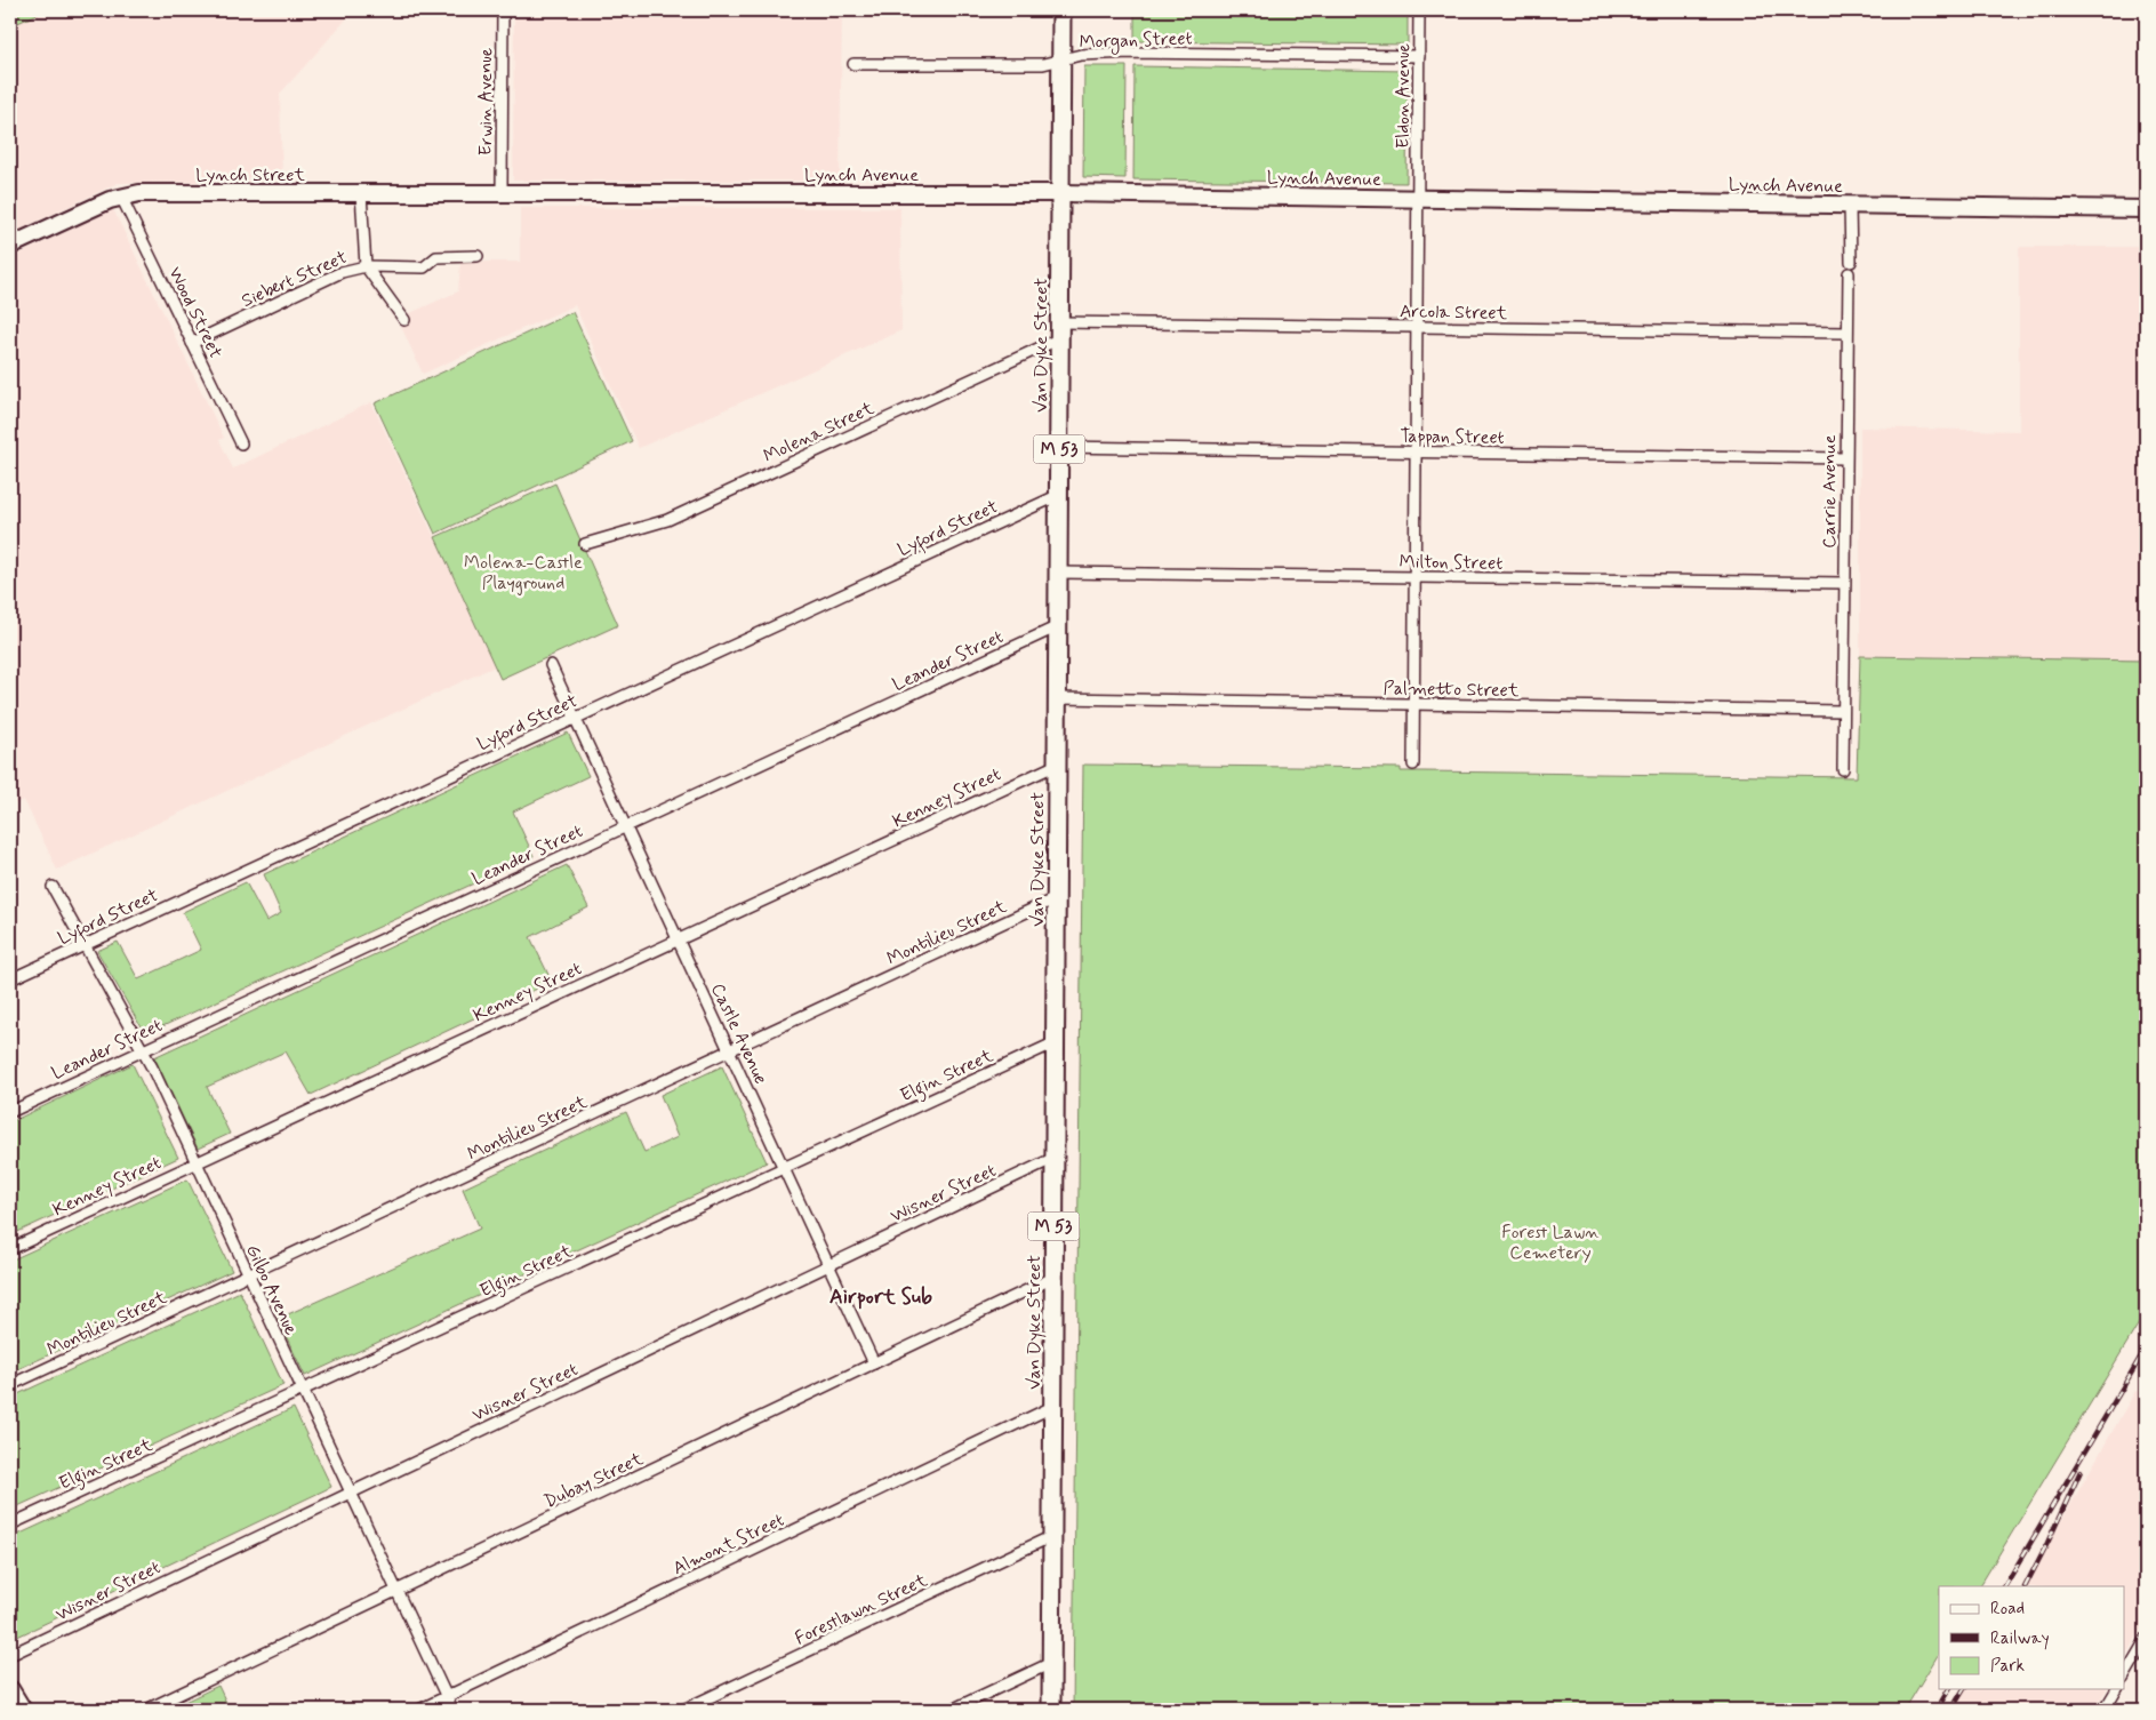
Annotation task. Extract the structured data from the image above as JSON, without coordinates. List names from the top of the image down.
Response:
{
  "streets": {
    "main road": ["Van Dyke Street", "M 53"],
    "street": [
      "Morgan Street",
      "Eldon Avenue",
      "Erwin Avenue",
      "Lynch Street",
      "Lynch Avenue",
      "Siebert Street",
      "Arcola Street",
      "Wood Street",
      "Molena Street",
      "Tappan Street",
      "Carrie Avenue",
      "Lyford Street",
      "Milton Street",
      "Leander Street",
      "Palmetto Street",
      "Kenney Street",
      "Montilieu Street",
      "Castle Avenue",
      "Elgin Street",
      "Wisner Street",
      "Gilbo Avenue",
      "Dubay Street",
      "Almont Street",
      "Forestlawn Street"
    ]
  },
  "crossings": [
    ["Morgan Street", "Eldon Avenue"],
    ["Morgan Street", "Van Dyke Street"],
    ["Eldon Avenue", "Lynch Avenue"],
    ["Eldon Avenue", "Arcola Street"],
    ["Eldon Avenue", "Tappan Street"],
    ["Eldon Avenue", "Milton Street"],
    ["Eldon Avenue", "Palmetto Street"],
    ["Erwin Avenue", "Lynch Street"],
    ["Erwin Avenue", "Lynch Avenue"],
    ["Lynch Street", "Lynch Avenue"],
    ["Lynch Street", "Wood Street"],
    ["Lynch Avenue", "Van Dyke Street"],
    ["Siebert Street", "Wood Street"],
    ["Arcola Street", "Van Dyke Street"],
    ["Arcola Street", "Molena Street"],
    ["Arcola Street", "Carrie Avenue"],
    ["Van Dyke Street", "Molena Street"],
    ["Van Dyke Street", "Tappan Street"],
    ["Van Dyke Street", "Lyford Street"],
    ["Van Dyke Street", "Milton Street"],
    ["Van Dyke Street", "Leander Street"],
    ["Van Dyke Street", "Palmetto Street"],
    ["Van Dyke Street", "Kenney Street"],
    ["Van Dyke Street", "Montilieu Street"],
    ["Van Dyke Street", "Elgin Street"],
    ["Van Dyke Street", "Wisner Street"],
    ["Van Dyke Street", "Dubay Street"],
    ["Van Dyke Street", "Almont Street"],
    ["Van Dyke Street", "Forestlawn Street"],
    ["Tappan Street", "Carrie Avenue"],
    ["Carrie Avenue", "Milton Street"],
    ["Carrie Avenue", "Palmetto Street"],
    ["Lyford Street", "Castle Avenue"],
    ["Lyford Street", "Gilbo Avenue"],
    ["Leander Street", "Castle Avenue"],
    ["Leander Street", "Gilbo Avenue"],
    ["Kenney Street", "Castle Avenue"],
    ["Kenney Street", "Gilbo Avenue"],
    ["Montilieu Street", "Castle Avenue"],
    ["Montilieu Street", "Gilbo Avenue"],
    ["Castle Avenue", "Elgin Street"],
    ["Castle Avenue", "Wisner Street"],
    ["Castle Avenue", "Dubay Street"],
    ["Elgin Street", "Gilbo Avenue"],
    ["Wisner Street", "Gilbo Avenue"],
    ["Gilbo Avenue", "Dubay Street"],
    ["Gilbo Avenue", "Almont Street"]
  ],
  "districts": ["Airport Sub"],
  "parks": ["Molena-Castle Playground", "Forest Lawn Cemetery"],
  "legend": ["Road", "Railway", "Park"]
}
